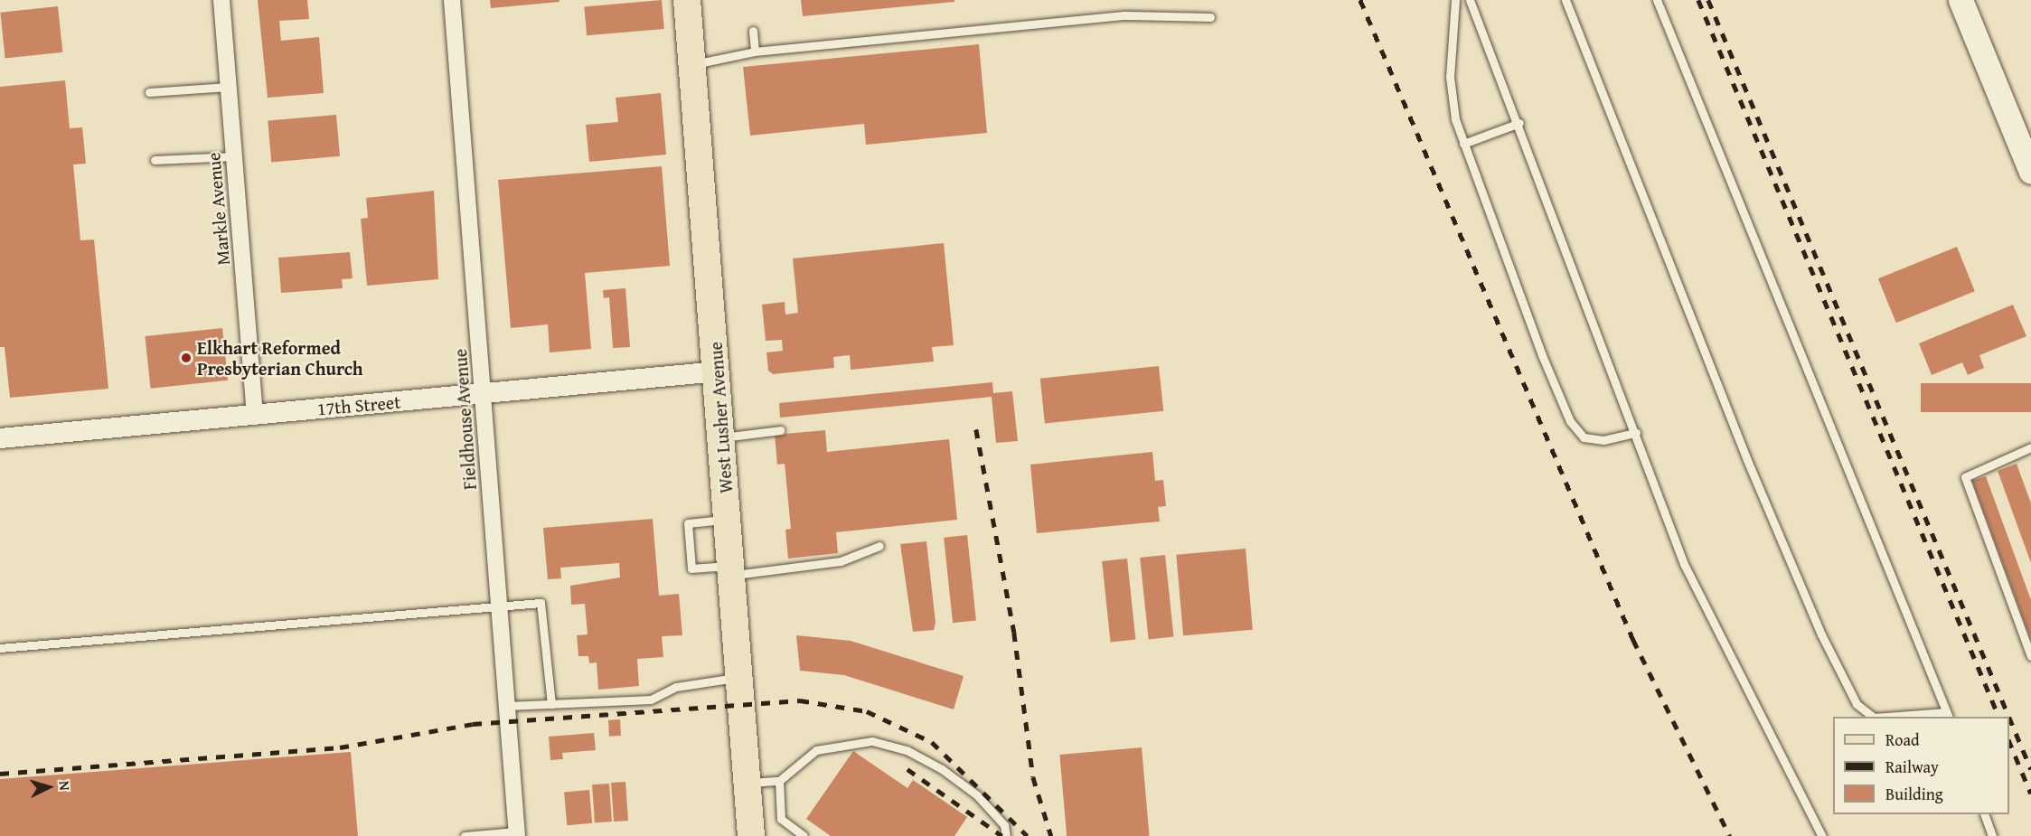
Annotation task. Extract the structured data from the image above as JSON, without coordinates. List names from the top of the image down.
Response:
{
  "streets": {
    "main road": ["West Lusher Avenue"],
    "street": ["Markle Avenue", "17th Street", "Fieldhouse Avenue"]
  },
  "crossings": [
    ["Markle Avenue", "17th Street"],
    ["17th Street", "West Lusher Avenue"],
    ["17th Street", "Fieldhouse Avenue"]
  ],
  "places": ["Elkhart Reformed Presbyterian Church"],
  "legend": ["Road", "Railway", "Building"],
  "north": "right"
}
